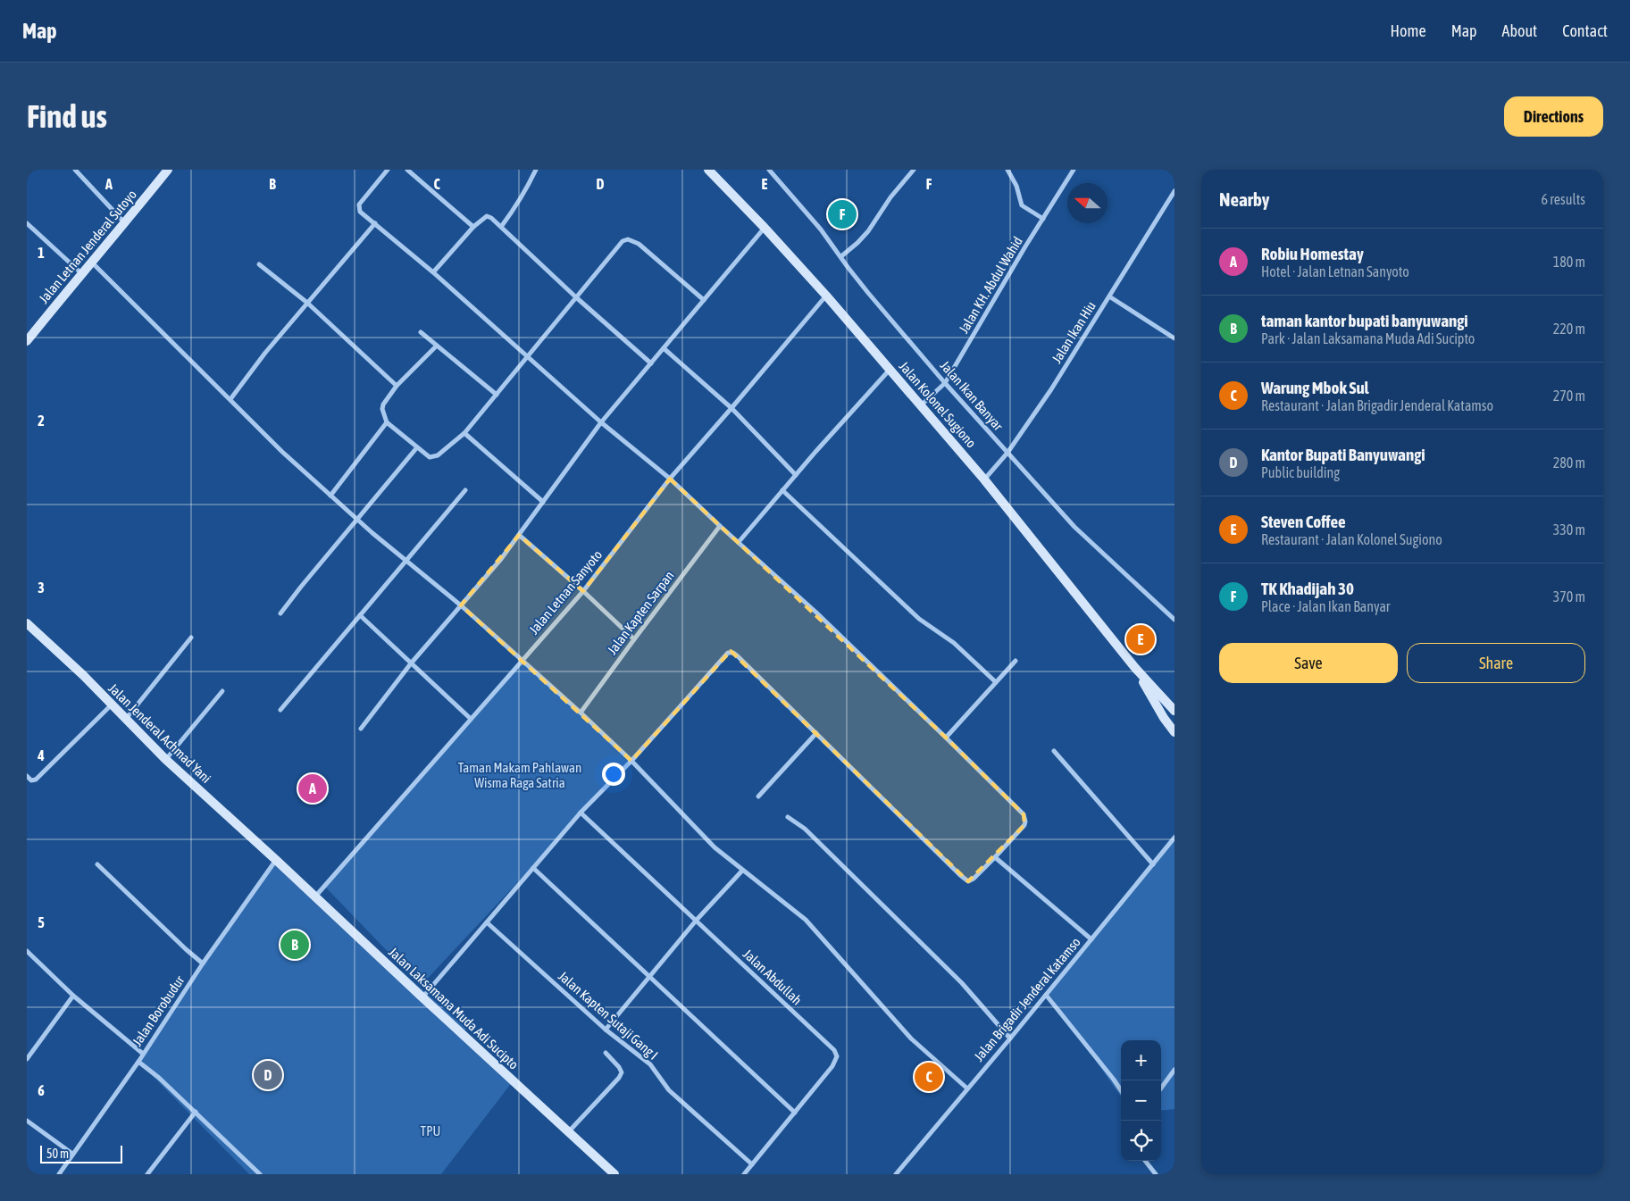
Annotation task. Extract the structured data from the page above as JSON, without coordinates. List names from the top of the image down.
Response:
{
  "streets": {
    "main road": [
      "Jalan Letnan Jenderal Sutoyo",
      "Jalan Kolonel Sugiono",
      "Jalan Jenderal Achmad Yani",
      "Jalan Laksamana Muda Adi Sucipto"
    ],
    "street": [
      "Jalan KH. Abdul Wahid",
      "Jalan Ikan Hiu",
      "Jalan Ikan Banyar",
      "Jalan Letnan Sanyoto",
      "Jalan Kapten Sarpan",
      "Jalan Abdullah",
      "Jalan Brigadir Jenderal Katamso",
      "Jalan Borobudur",
      "Jalan Kapten Sutaji Gang I"
    ]
  },
  "crossings": [
    ["Jalan KH. Abdul Wahid", "Jalan Ikan Banyar"],
    ["Jalan KH. Abdul Wahid", "Jalan Kolonel Sugiono"],
    ["Jalan Ikan Hiu", "Jalan Ikan Banyar"],
    ["Jalan Ikan Hiu", "Jalan Kolonel Sugiono"],
    ["Jalan Kolonel Sugiono", "Jalan Letnan Sanyoto"],
    ["Jalan Letnan Sanyoto", "Jalan Laksamana Muda Adi Sucipto"],
    ["Jalan Jenderal Achmad Yani", "Jalan Laksamana Muda Adi Sucipto"],
    ["Jalan Jenderal Achmad Yani", "Jalan Borobudur"],
    ["Jalan Abdullah", "Jalan Kapten Sutaji Gang I"],
    ["Jalan Laksamana Muda Adi Sucipto", "Jalan Borobudur"]
  ],
  "parks": ["Taman Makam Pahlawan Wisma Raga Satria", "TPU"],
  "scale_bar": "50 m",
  "north": "left",
  "page": {
    "header": "Map",
    "nav": [
      "Home",
      "Map",
      "About",
      "Contact"
    ],
    "buttons": [
      "Directions",
      ["Save", "Share"]
    ],
    "title": "Find us",
    "heading": ["Nearby", "6 results"],
    "pins": [
      "F",
      "E",
      "A",
      "B",
      "D",
      "C"
    ],
    "list": [
      {
        "mark": "A",
        "name": "Robiu Homestay",
        "note": "Hotel · Jalan Letnan Sanyoto",
        "value": "180 m"
      },
      {
        "mark": "B",
        "name": "taman kantor bupati banyuwangi",
        "note": "Park · Jalan Laksamana Muda Adi Sucipto",
        "value": "220 m"
      },
      {
        "mark": "C",
        "name": "Warung Mbok Sul",
        "note": "Restaurant · Jalan Brigadir Jenderal Katamso",
        "value": "270 m"
      },
      {
        "mark": "D",
        "name": "Kantor Bupati Banyuwangi",
        "note": "Public building",
        "value": "280 m"
      },
      {
        "mark": "E",
        "name": "Steven Coffee",
        "note": "Restaurant · Jalan Kolonel Sugiono",
        "value": "330 m"
      },
      {
        "mark": "F",
        "name": "TK Khadijah 30",
        "note": "Place · Jalan Ikan Banyar",
        "value": "370 m"
      }
    ],
    "map_buttons": ["+", "−"],
    "scale": "50 m"
  },
  "grid": {
    "columns": [
      "A",
      "B",
      "C",
      "D",
      "E",
      "F"
    ],
    "rows": [
      "1",
      "2",
      "3",
      "4",
      "5",
      "6"
    ]
  }
}
